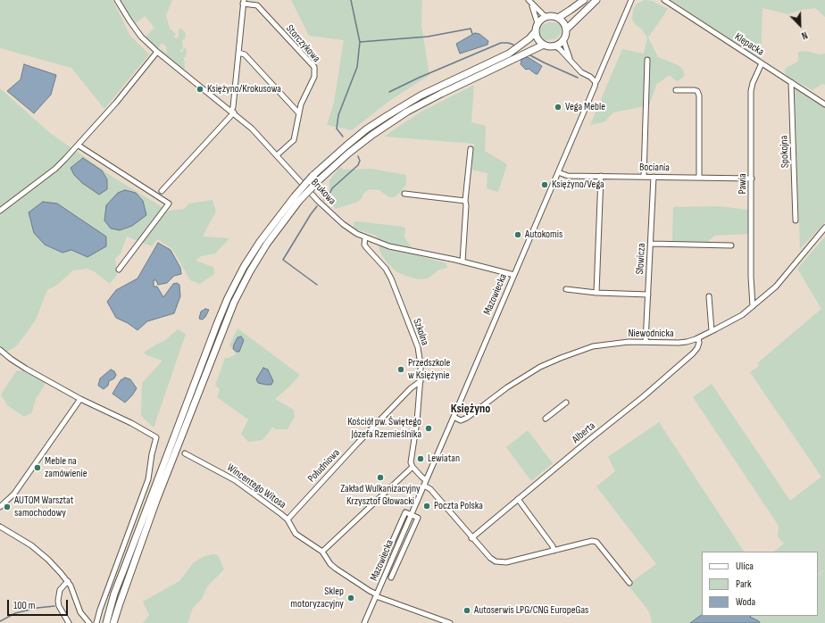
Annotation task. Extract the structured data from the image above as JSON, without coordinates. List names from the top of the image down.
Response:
{
  "streets": {
    "street": [
      "Storczykowa",
      "Klepacka",
      "Spokojna",
      "Bociania",
      "Pawia",
      "Brukowa",
      "Słowicza",
      "Mazowiecka",
      "Szkolna",
      "Niewodnicka",
      "Alberta",
      "Południowa",
      "Wincentego Witosa"
    ]
  },
  "crossings": [
    ["Storczykowa", "Brukowa"],
    ["Klepacka", "Spokojna"],
    ["Klepacka", "Pawia"],
    ["Bociania", "Pawia"],
    ["Bociania", "Słowicza"],
    ["Bociania", "Mazowiecka"],
    ["Pawia", "Niewodnicka"],
    ["Brukowa", "Mazowiecka"],
    ["Brukowa", "Szkolna"],
    ["Słowicza", "Niewodnicka"],
    ["Mazowiecka", "Niewodnicka"],
    ["Mazowiecka", "Wincentego Witosa"],
    ["Szkolna", "Południowa"],
    ["Niewodnicka", "Alberta"],
    ["Południowa", "Wincentego Witosa"]
  ],
  "districts": ["Księżyno"],
  "places": [
    "Księżyno/Krokusowa",
    "Vega Meble",
    "Księżyno/Vega",
    "Autokomis",
    "Przedszkole w Księżynie",
    "Kościół pw. Świętego Józefa Rzemieślnika",
    "Lewiatan",
    "Meble na zamówienie",
    "Zakład Wulkanizacyjny Krzysztof Głowacki",
    "Poczta Polska",
    "AUTOM Warsztat samochodowy",
    "Sklep motoryzacyjny",
    "Autoserwis LPG/CNG EuropeGas"
  ],
  "legend": ["Ulica", "Park", "Woda"],
  "scale_bar": "100 m",
  "north": "bottom right"
}
